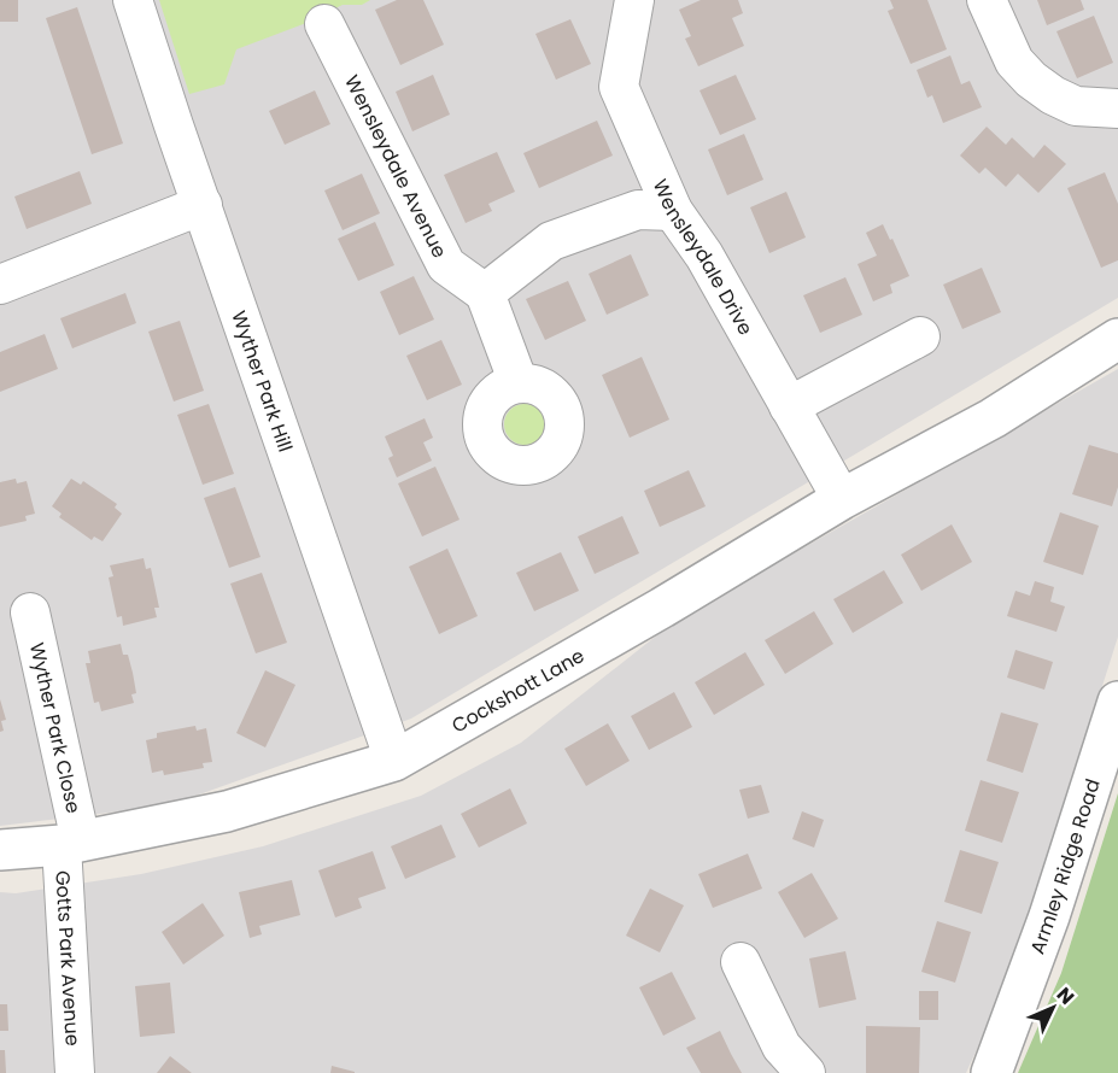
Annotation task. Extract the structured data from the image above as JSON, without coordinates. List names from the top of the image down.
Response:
{
  "streets": {
    "street": [
      "Wensleydale Avenue",
      "Wensleydale Drive",
      "Wyther Park Hill",
      "Cockshott Lane",
      "Wyther Park Close",
      "Armley Ridge Road",
      "Gotts Park Avenue"
    ]
  },
  "crossings": [
    ["Wensleydale Drive", "Cockshott Lane"],
    ["Wyther Park Hill", "Cockshott Lane"],
    ["Cockshott Lane", "Wyther Park Close"],
    ["Cockshott Lane", "Gotts Park Avenue"],
    ["Wyther Park Close", "Gotts Park Avenue"]
  ],
  "north": "top right"
}
